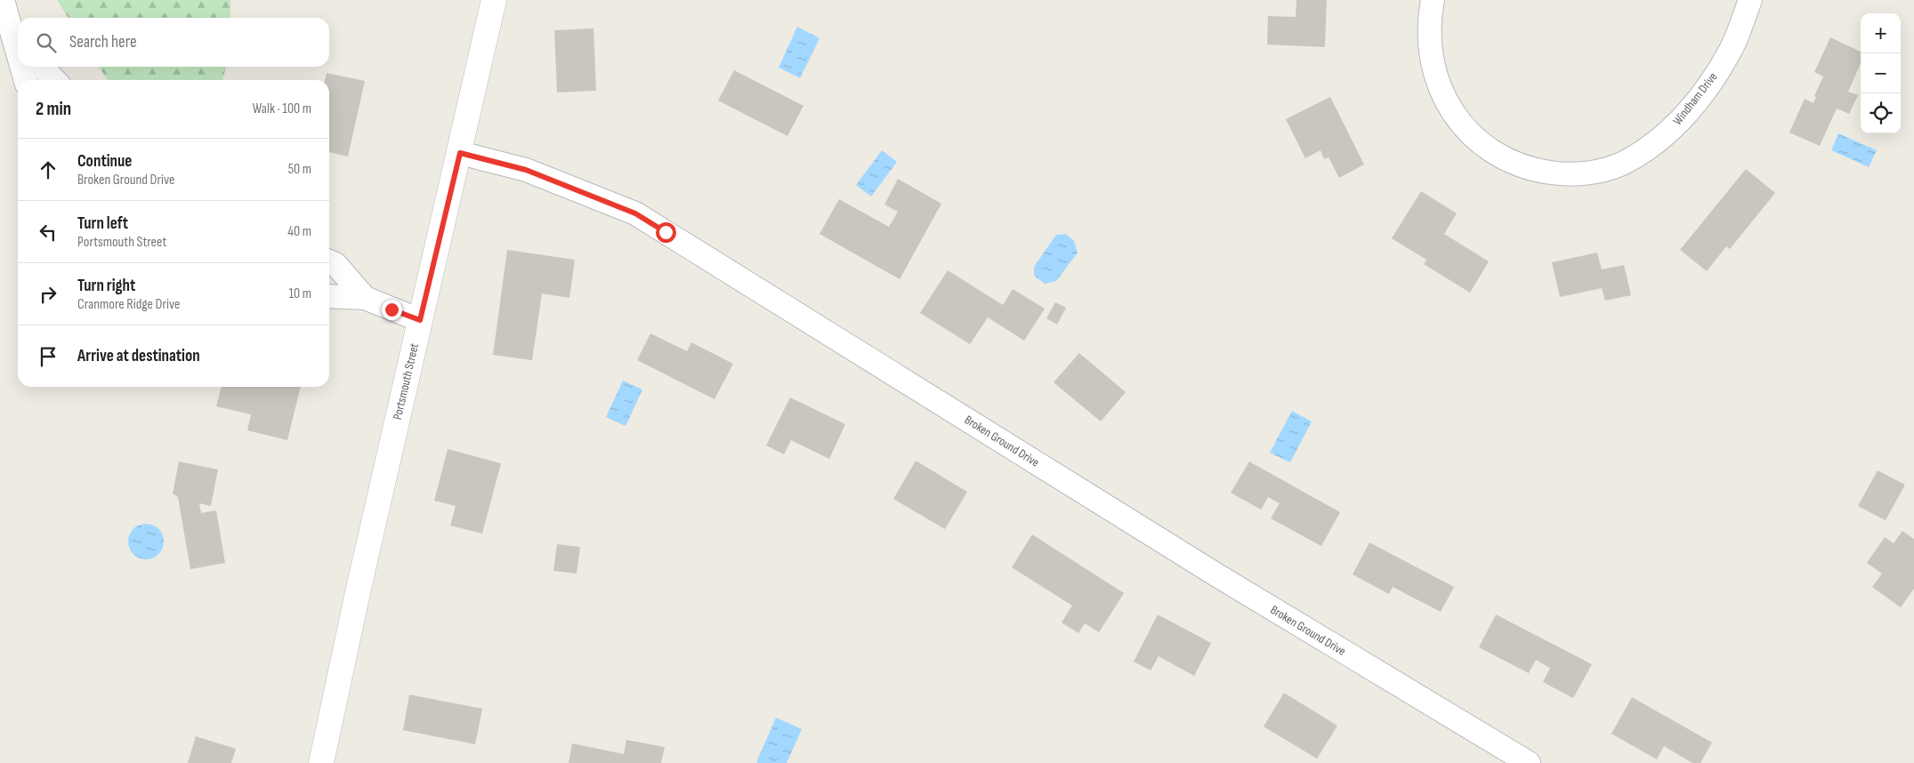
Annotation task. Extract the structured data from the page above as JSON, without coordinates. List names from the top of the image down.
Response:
{
  "streets": {
    "street": ["Windham Drive", "Portsmouth Street", "Broken Ground Drive"]
  },
  "crossings": [
    ["Portsmouth Street", "Broken Ground Drive"]
  ],
  "page": {
    "map_buttons": ["+", "−"],
    "search": "Search here",
    "heading": ["2 min", "Walk · 100 m"],
    "list": [
      ["Continue", "Broken Ground Drive", "50 m"],
      ["Turn left", "Portsmouth Street", "40 m"],
      ["Turn right", "Cranmore Ridge Drive", "10 m"],
      "Arrive at destination"
    ]
  }
}
